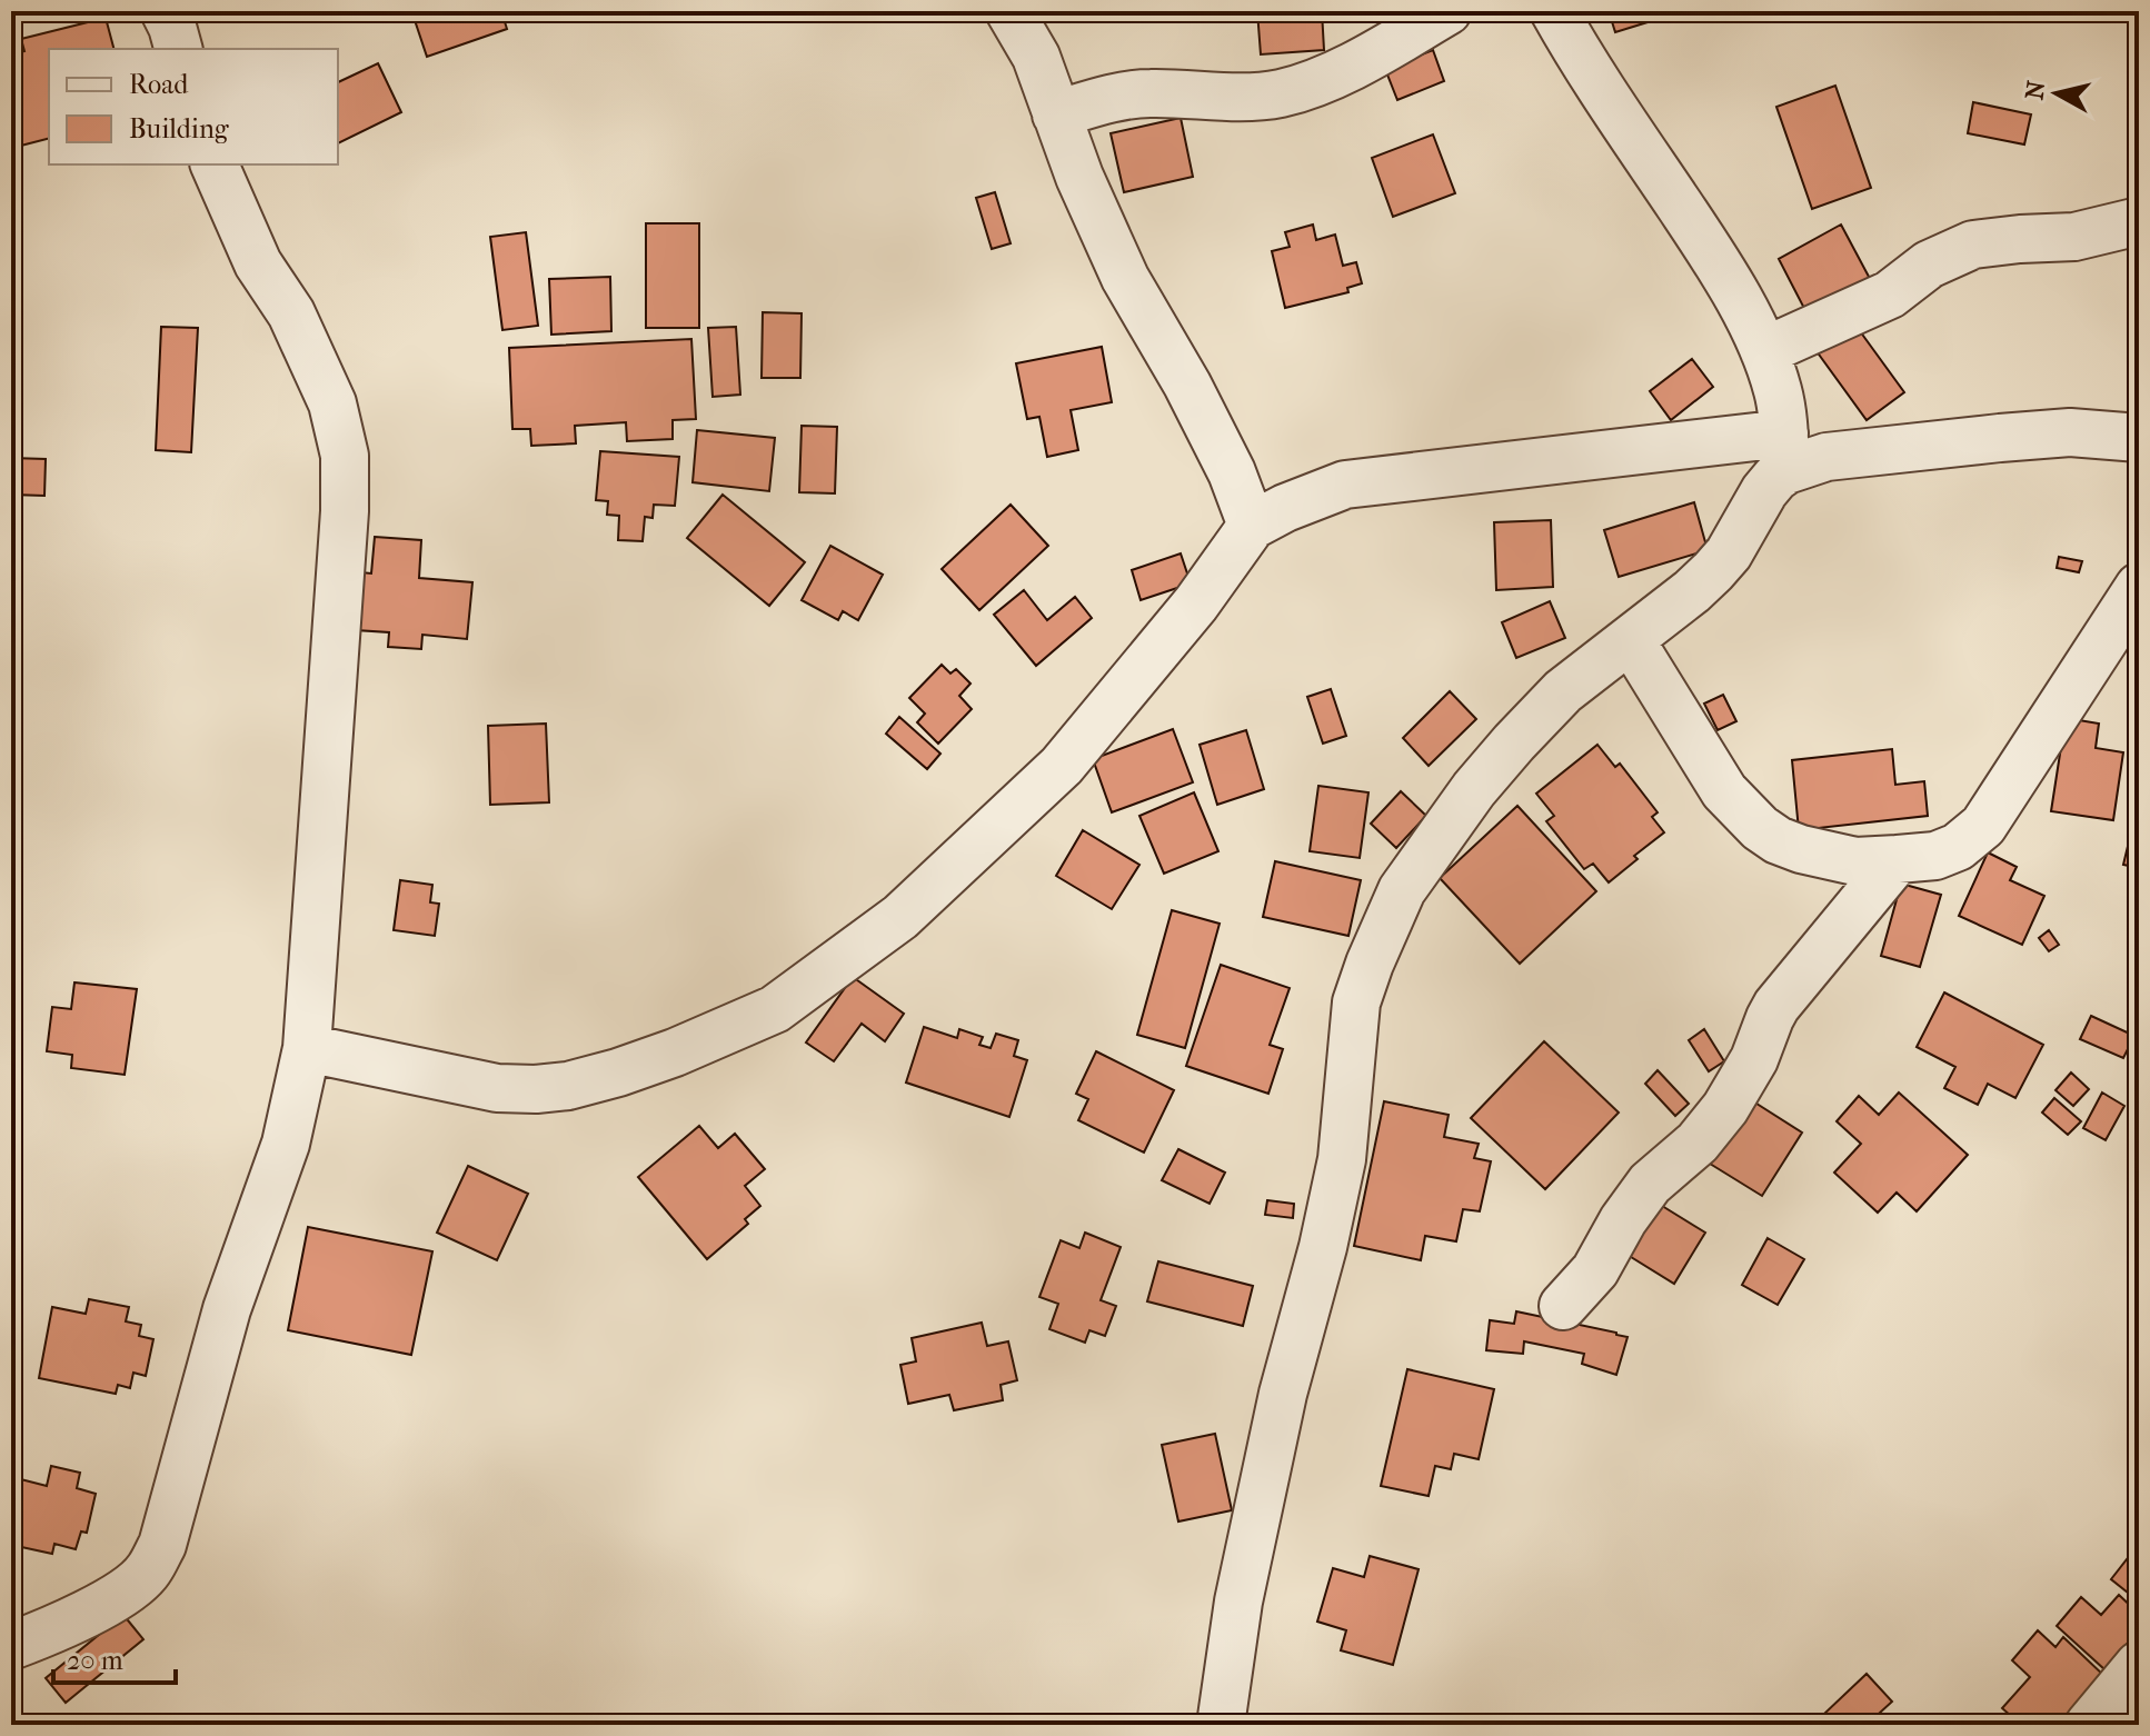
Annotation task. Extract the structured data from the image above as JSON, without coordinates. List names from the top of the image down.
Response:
{
  "legend": ["Road", "Building"],
  "scale_bar": "20 m",
  "north": "left"
}
